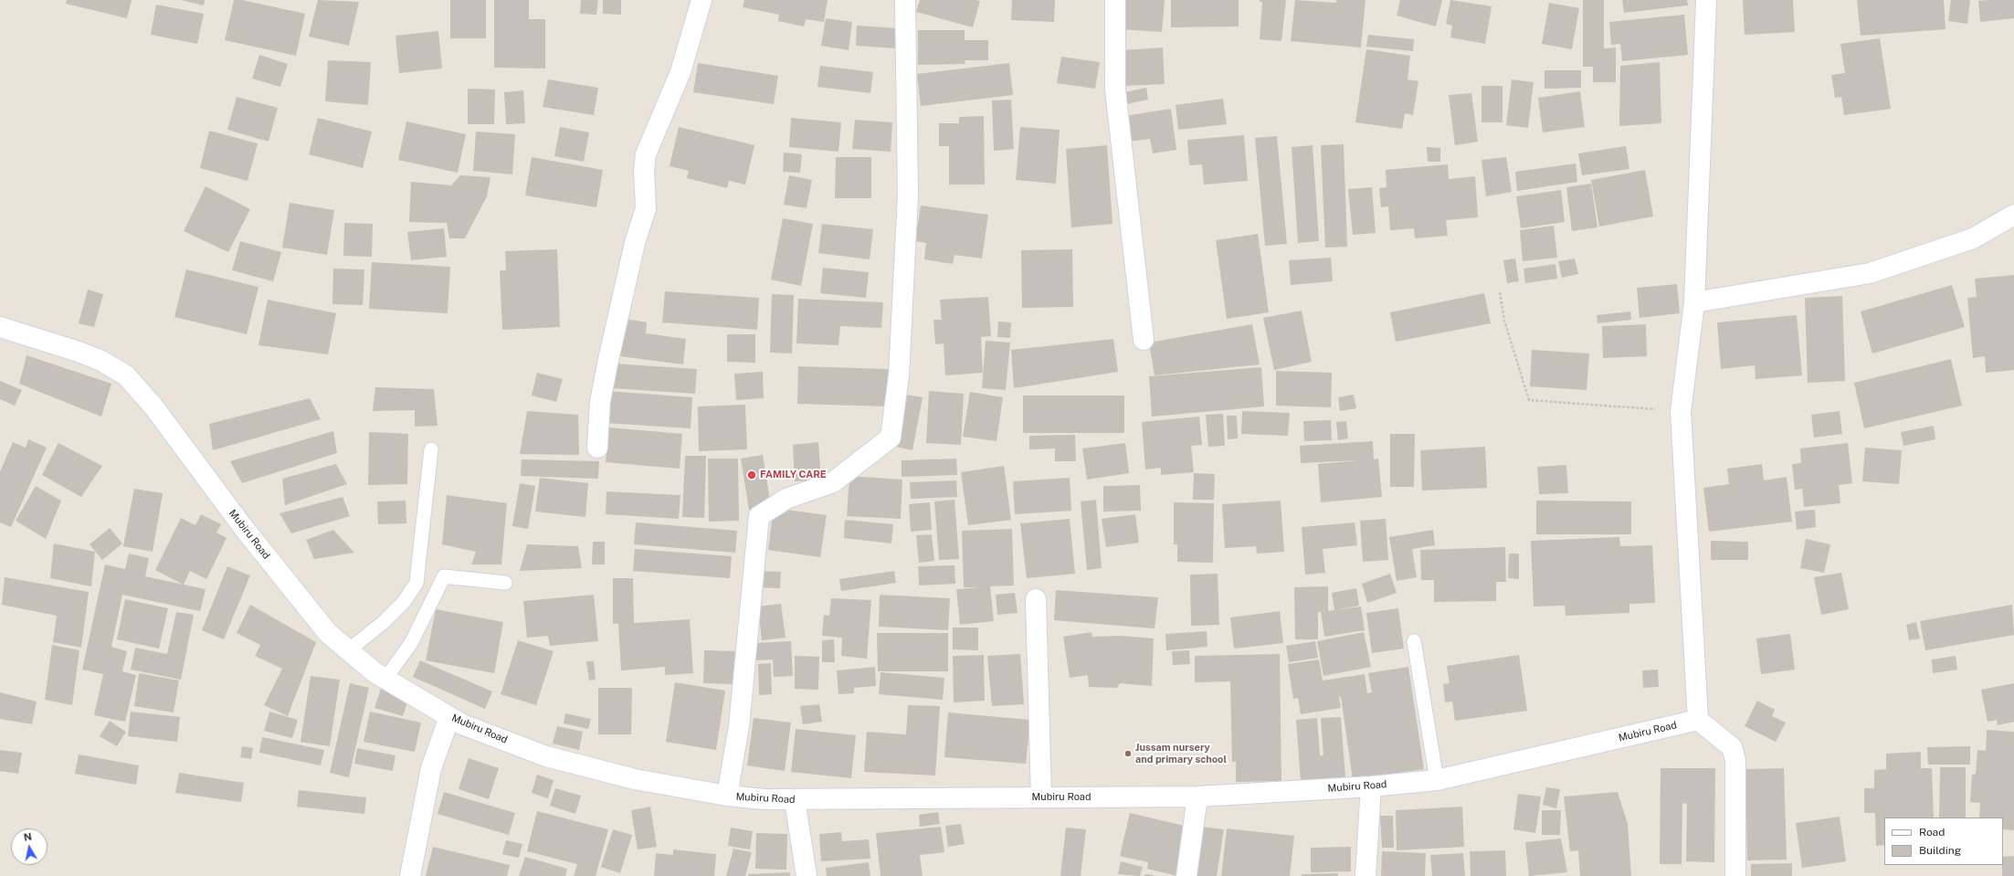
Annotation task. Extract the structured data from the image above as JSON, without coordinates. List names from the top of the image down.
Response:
{
  "streets": {
    "street": ["Mubiru Road"]
  },
  "places": ["FAMILY CARE", "Jussam nursery and primary school"],
  "legend": ["Road", "Building"],
  "north": "top"
}
